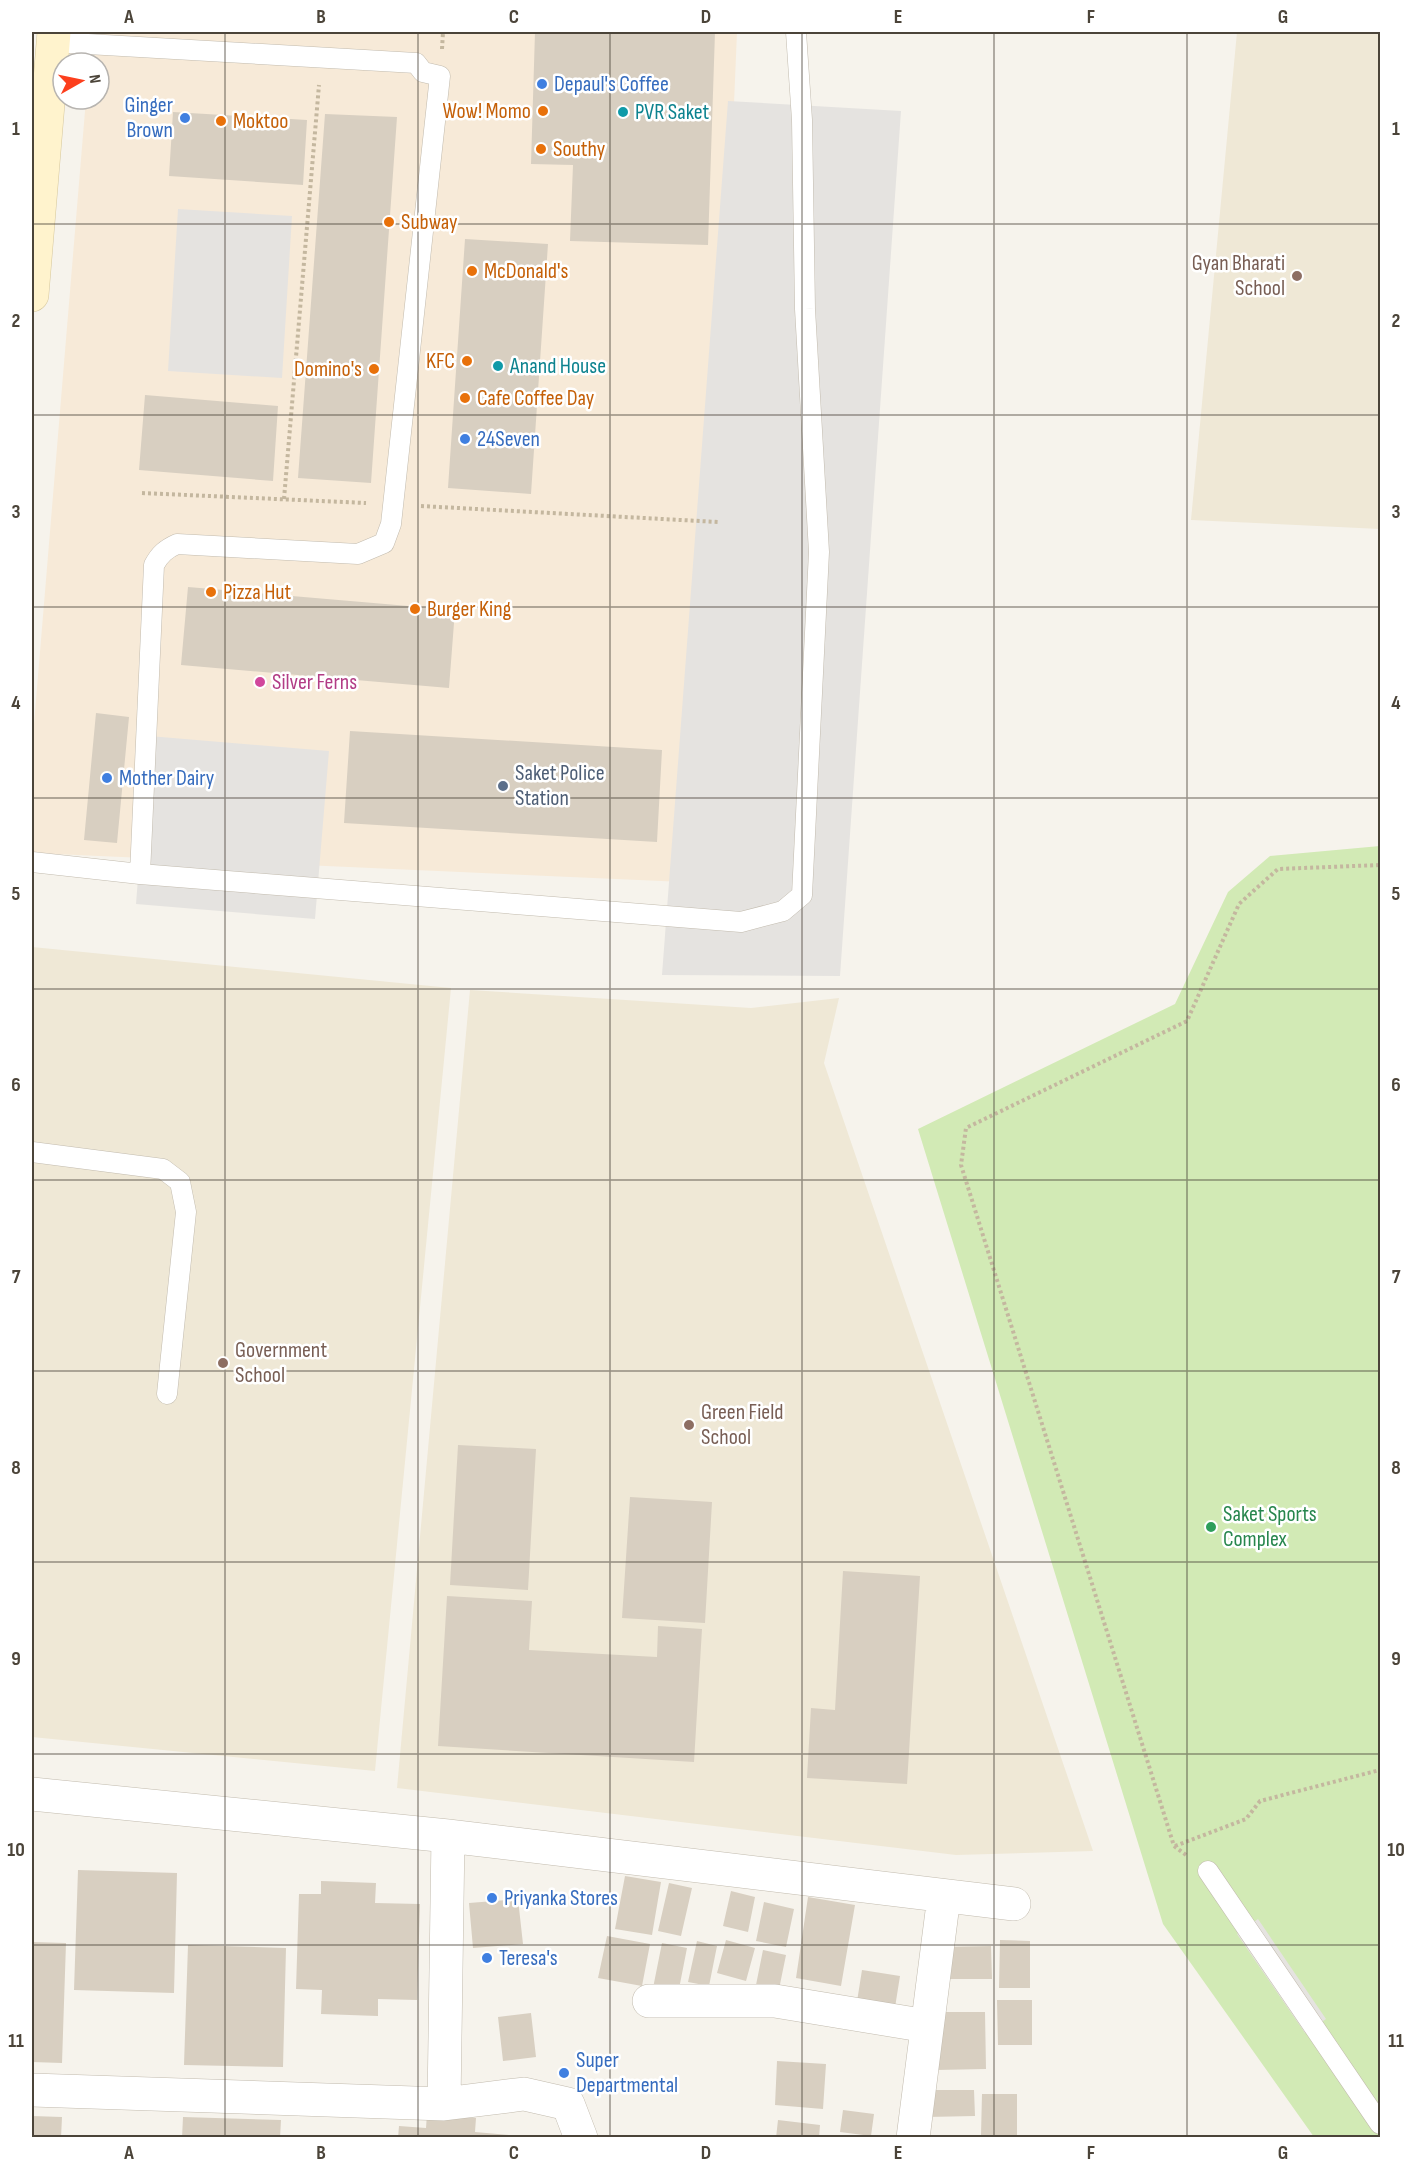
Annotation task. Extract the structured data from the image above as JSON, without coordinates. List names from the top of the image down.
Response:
{
  "places": [
    "Depaul's Coffee",
    "Wow! Momo",
    "PVR Saket",
    "Ginger Brown",
    "Moktoo",
    "Southy",
    "Subway",
    "McDonald's",
    "Gyan Bharati School",
    "KFC",
    "Anand House",
    "Domino's",
    "Cafe Coffee Day",
    "24Seven",
    "Pizza Hut",
    "Burger King",
    "Silver Ferns",
    "Mother Dairy",
    "Saket Police Station",
    "Government School",
    "Green Field School",
    "Saket Sports Complex",
    "Priyanka Stores",
    "Teresa's",
    "Super Departmental"
  ],
  "north": "right",
  "grid": {
    "columns": [
      "A",
      "B",
      "C",
      "D",
      "E",
      "F",
      "G"
    ],
    "rows": [
      "1",
      "2",
      "3",
      "4",
      "5",
      "6",
      "7",
      "8",
      "9",
      "10",
      "11"
    ]
  }
}
